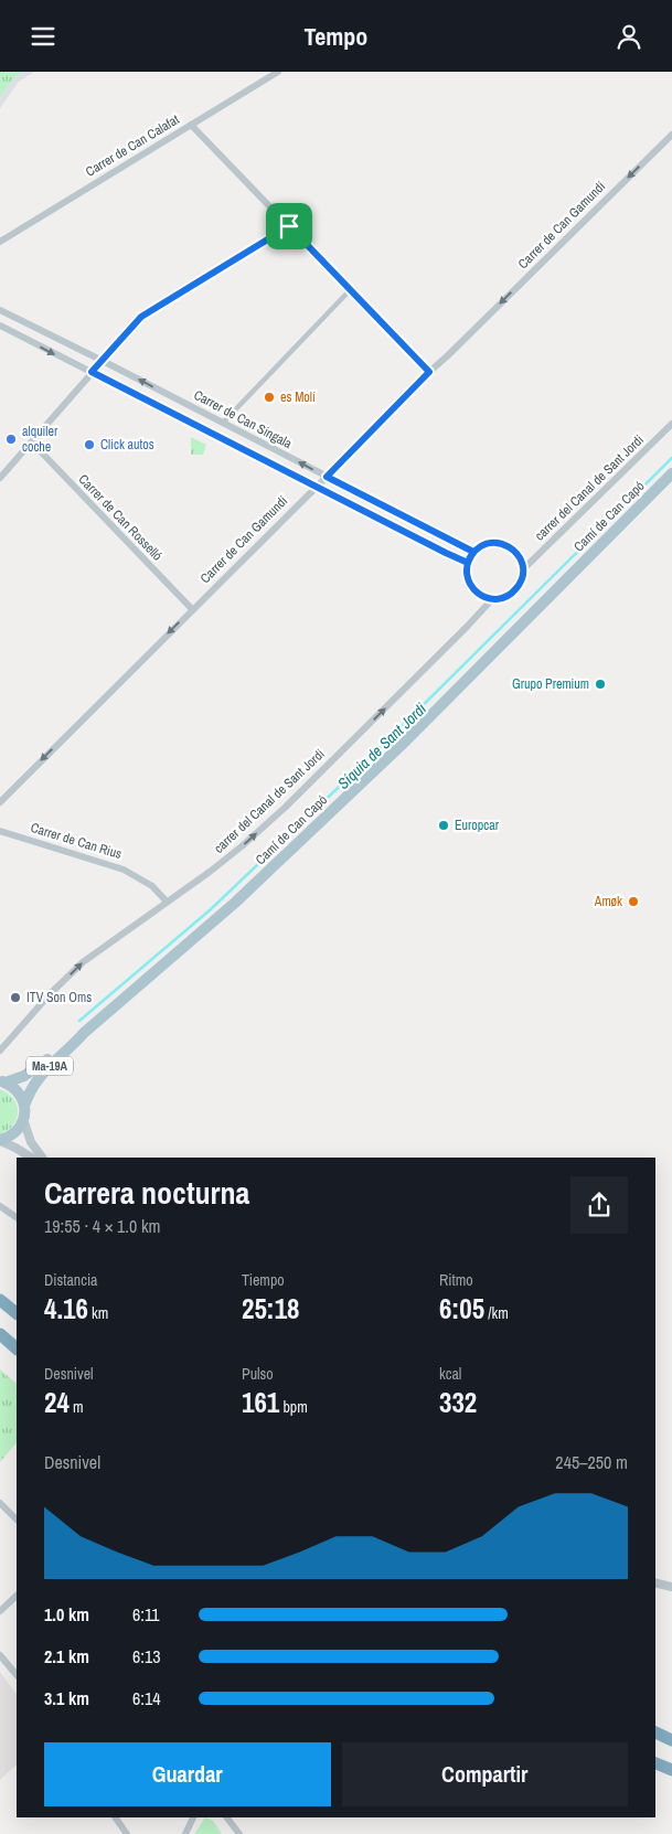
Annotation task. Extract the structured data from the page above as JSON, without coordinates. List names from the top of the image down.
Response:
{
  "streets": {
    "main road": ["Camí de Can Capó", "Ma-19A"],
    "street": [
      "Carrer de Can Calafat",
      "Carrer de Can Gamundí",
      "Carrer de Can Singala",
      "carrer del Canal de Sant Jordi",
      "Carrer de Can Rosselló",
      "Carrer de Can Rius"
    ]
  },
  "crossings": [
    ["Carrer de Can Gamundí", "Carrer de Can Singala"],
    ["Carrer de Can Gamundí", "Carrer de Can Rosselló"],
    ["Carrer de Can Singala", "carrer del Canal de Sant Jordi"],
    ["carrer del Canal de Sant Jordi", "Carrer de Can Rius"]
  ],
  "one_way": ["Carrer de Can Gamundí", "carrer del Canal de Sant Jordi"],
  "water": ["Síquia de Sant Jordi"],
  "places": [
    "es Molí",
    "alquiler coche",
    "Click autos",
    "Grupo Premium",
    "Europcar",
    "Amøk",
    "ITV Son Oms"
  ],
  "page": {
    "header": "Tempo",
    "heading": ["Carrera nocturna", "19:55 · 4 × 1.0 km"],
    "stats": [
      ["Distancia", "4.16 km"],
      ["Tiempo", "25:18"],
      ["Ritmo", "6:05 /km"],
      ["Desnivel", "24 m"],
      ["Pulso", "161 bpm"],
      ["kcal", "332"]
    ],
    "chart": ["Desnivel", "245–250 m"],
    "list": [
      {
        "name": "1.0 km",
        "note": "6:11"
      },
      {
        "name": "2.1 km",
        "note": "6:13"
      },
      {
        "name": "3.1 km",
        "note": "6:14"
      }
    ],
    "buttons": ["Guardar", "Compartir"]
  }
}
